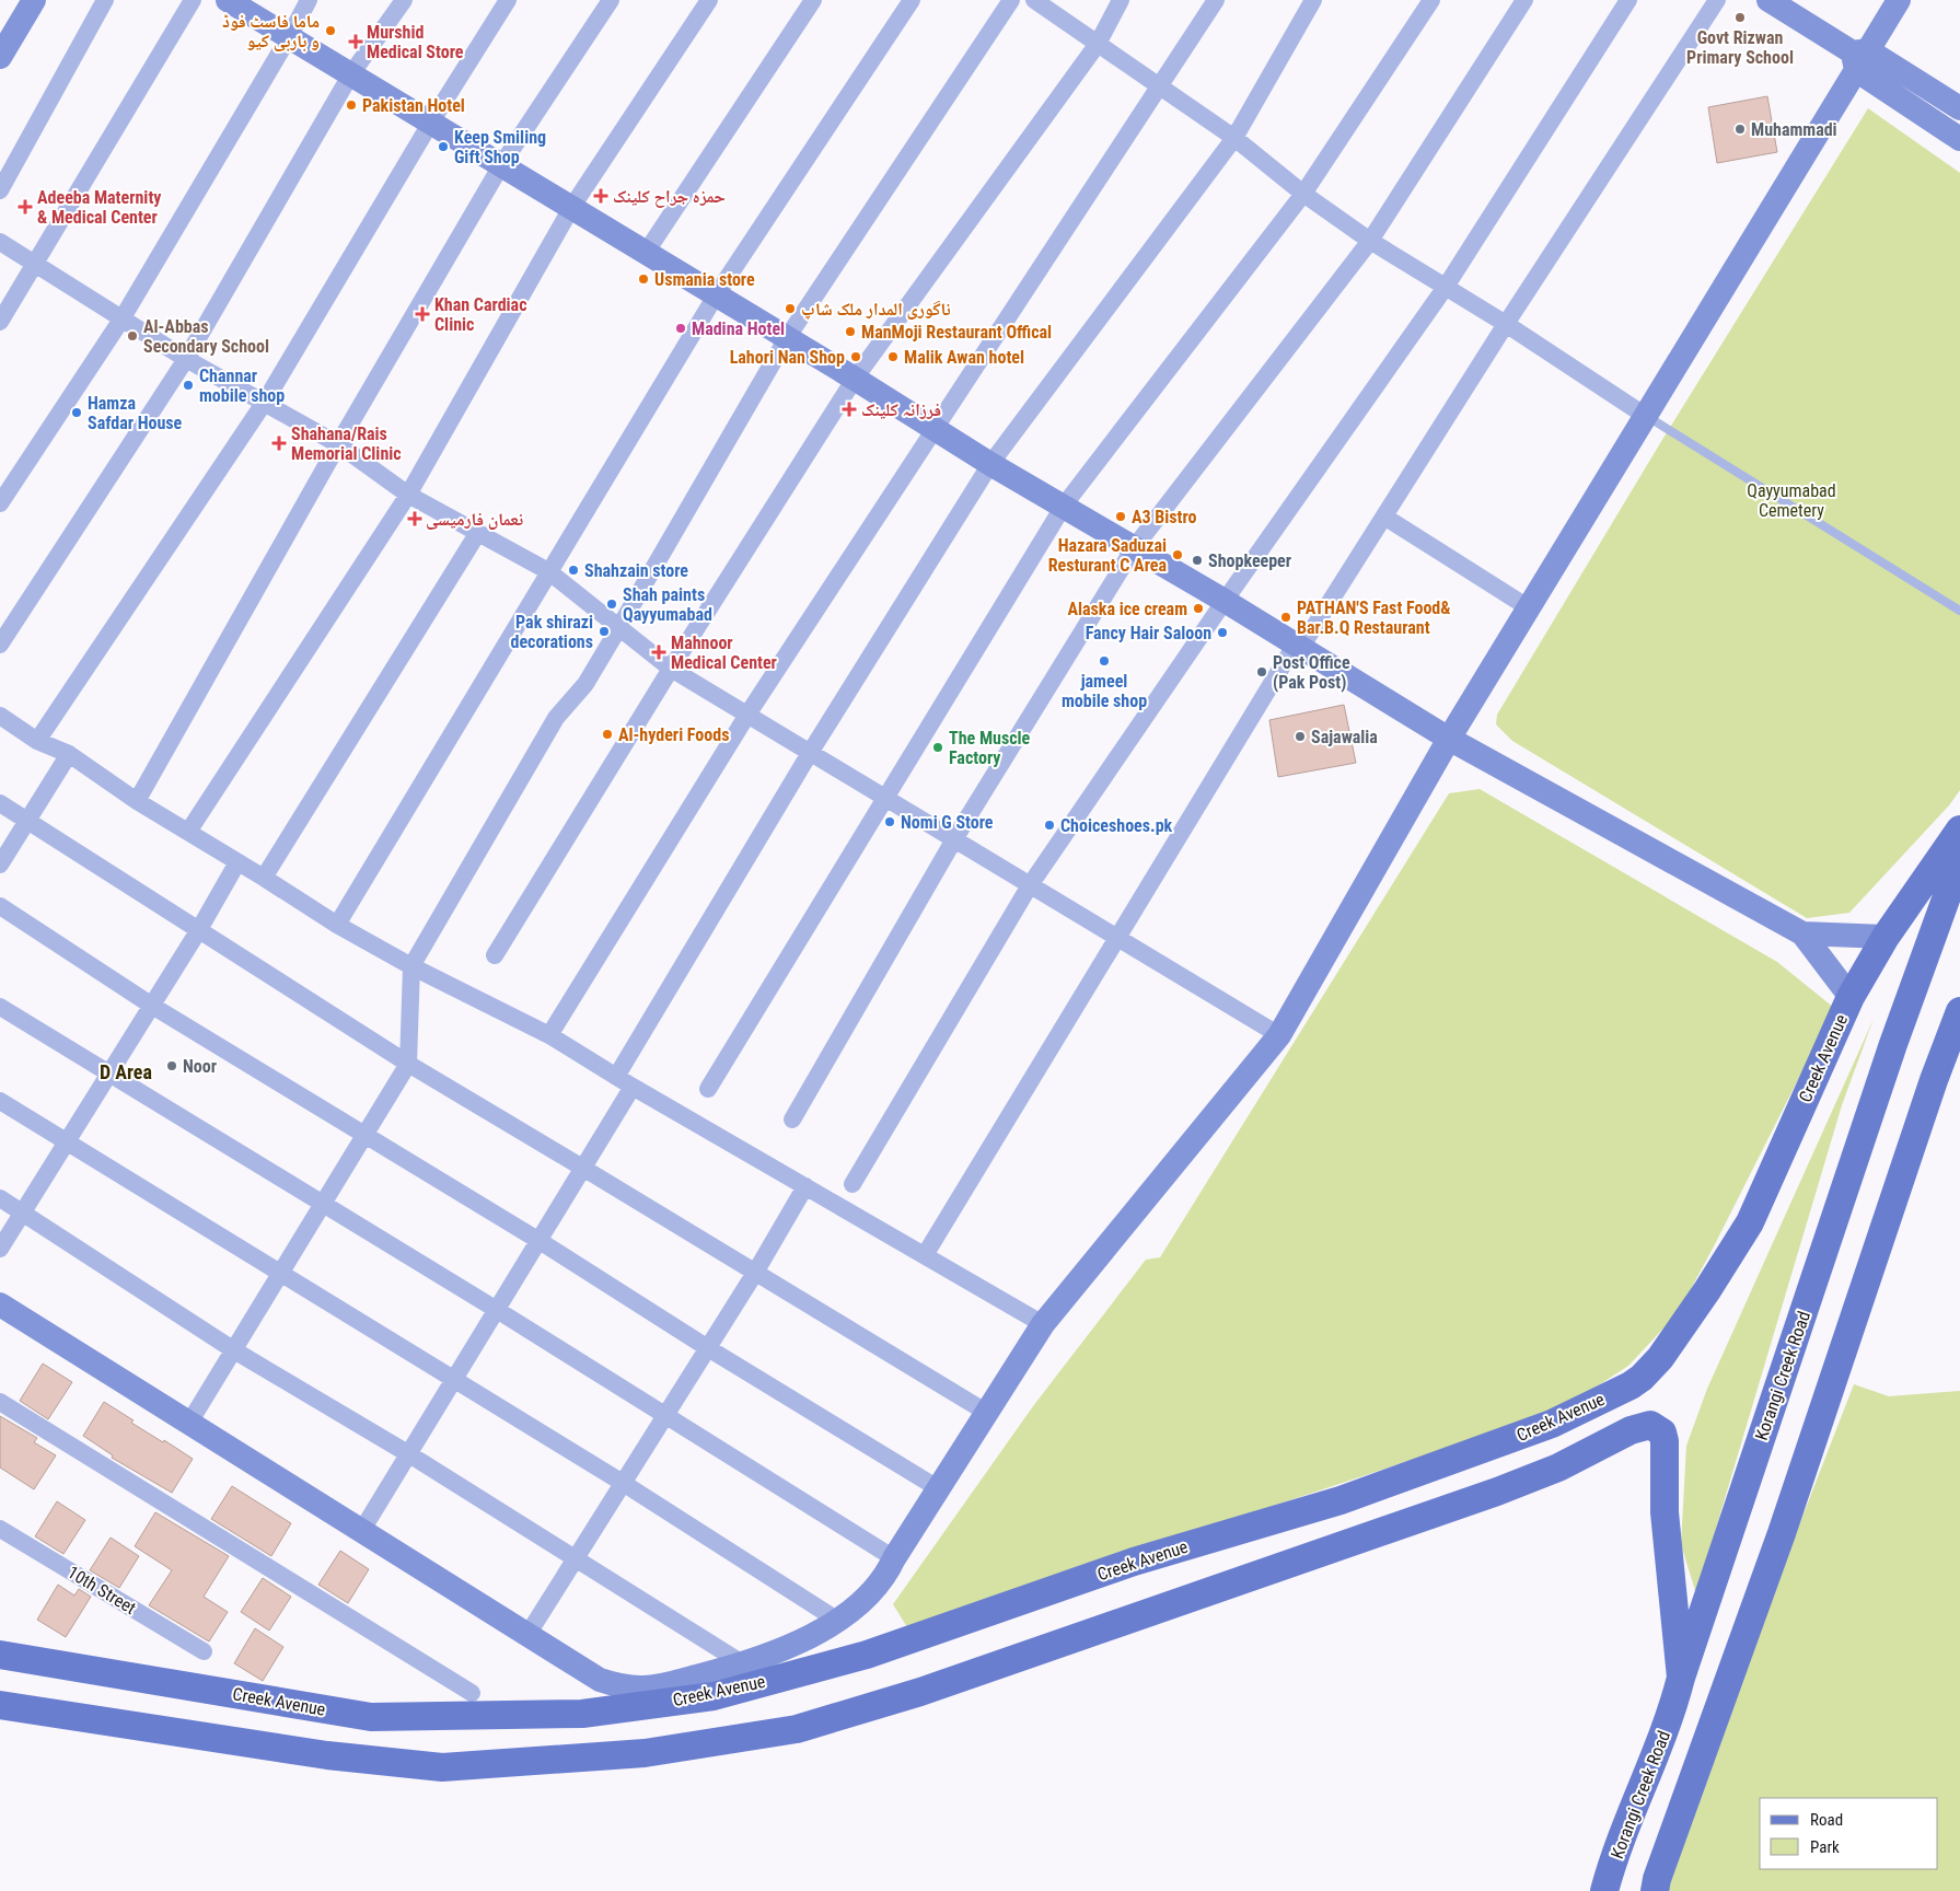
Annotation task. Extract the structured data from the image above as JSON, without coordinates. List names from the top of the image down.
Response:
{
  "streets": {
    "main road": ["Creek Avenue", "Korangi Creek Road"],
    "street": ["10th Street"]
  },
  "districts": ["D Area"],
  "parks": ["Qayyumabad Cemetery"],
  "places": {
    "other": [
      "Govt Rizwan Primary School",
      "ماما فاسٹ فوڈ و باربی کیو",
      "Pakistan Hotel",
      "Muhammadi",
      "Keep Smiling Gift Shop",
      "Usmania store",
      "ناگوری المدار ملک شاپ",
      "Madina Hotel",
      "ManMoji Restaurant Offical",
      "Al-Abbas Secondary School",
      "Lahori Nan Shop",
      "Malik Awan hotel",
      "Channar mobile shop",
      "Hamza Safdar House",
      "A3 Bistro",
      "Hazara Saduzai Resturant C Area",
      "Shopkeeper",
      "Shahzain store",
      "Shah paints Qayyumabad",
      "Alaska ice cream",
      "PATHAN'S Fast Food& Bar.B.Q Restaurant",
      "Pak shirazi decorations",
      "Fancy Hair Saloon",
      "jameel mobile shop",
      "Post Office (Pak Post)",
      "Al-hyderi Foods",
      "Sajawalia",
      "The Muscle Factory",
      "Nomi G Store",
      "Choiceshoes.pk",
      "Noor"
    ],
    "health": [
      "Murshid Medical Store",
      "حمزہ جراح کلینک",
      "Adeeba Maternity & Medical Center",
      "Khan Cardiac Clinic",
      "فرزانہ کلینک",
      "Shahana/Rais Memorial Clinic",
      "نعمان فارمیسی",
      "Mahnoor Medical Center"
    ]
  },
  "legend": ["Road", "Park"]
}
